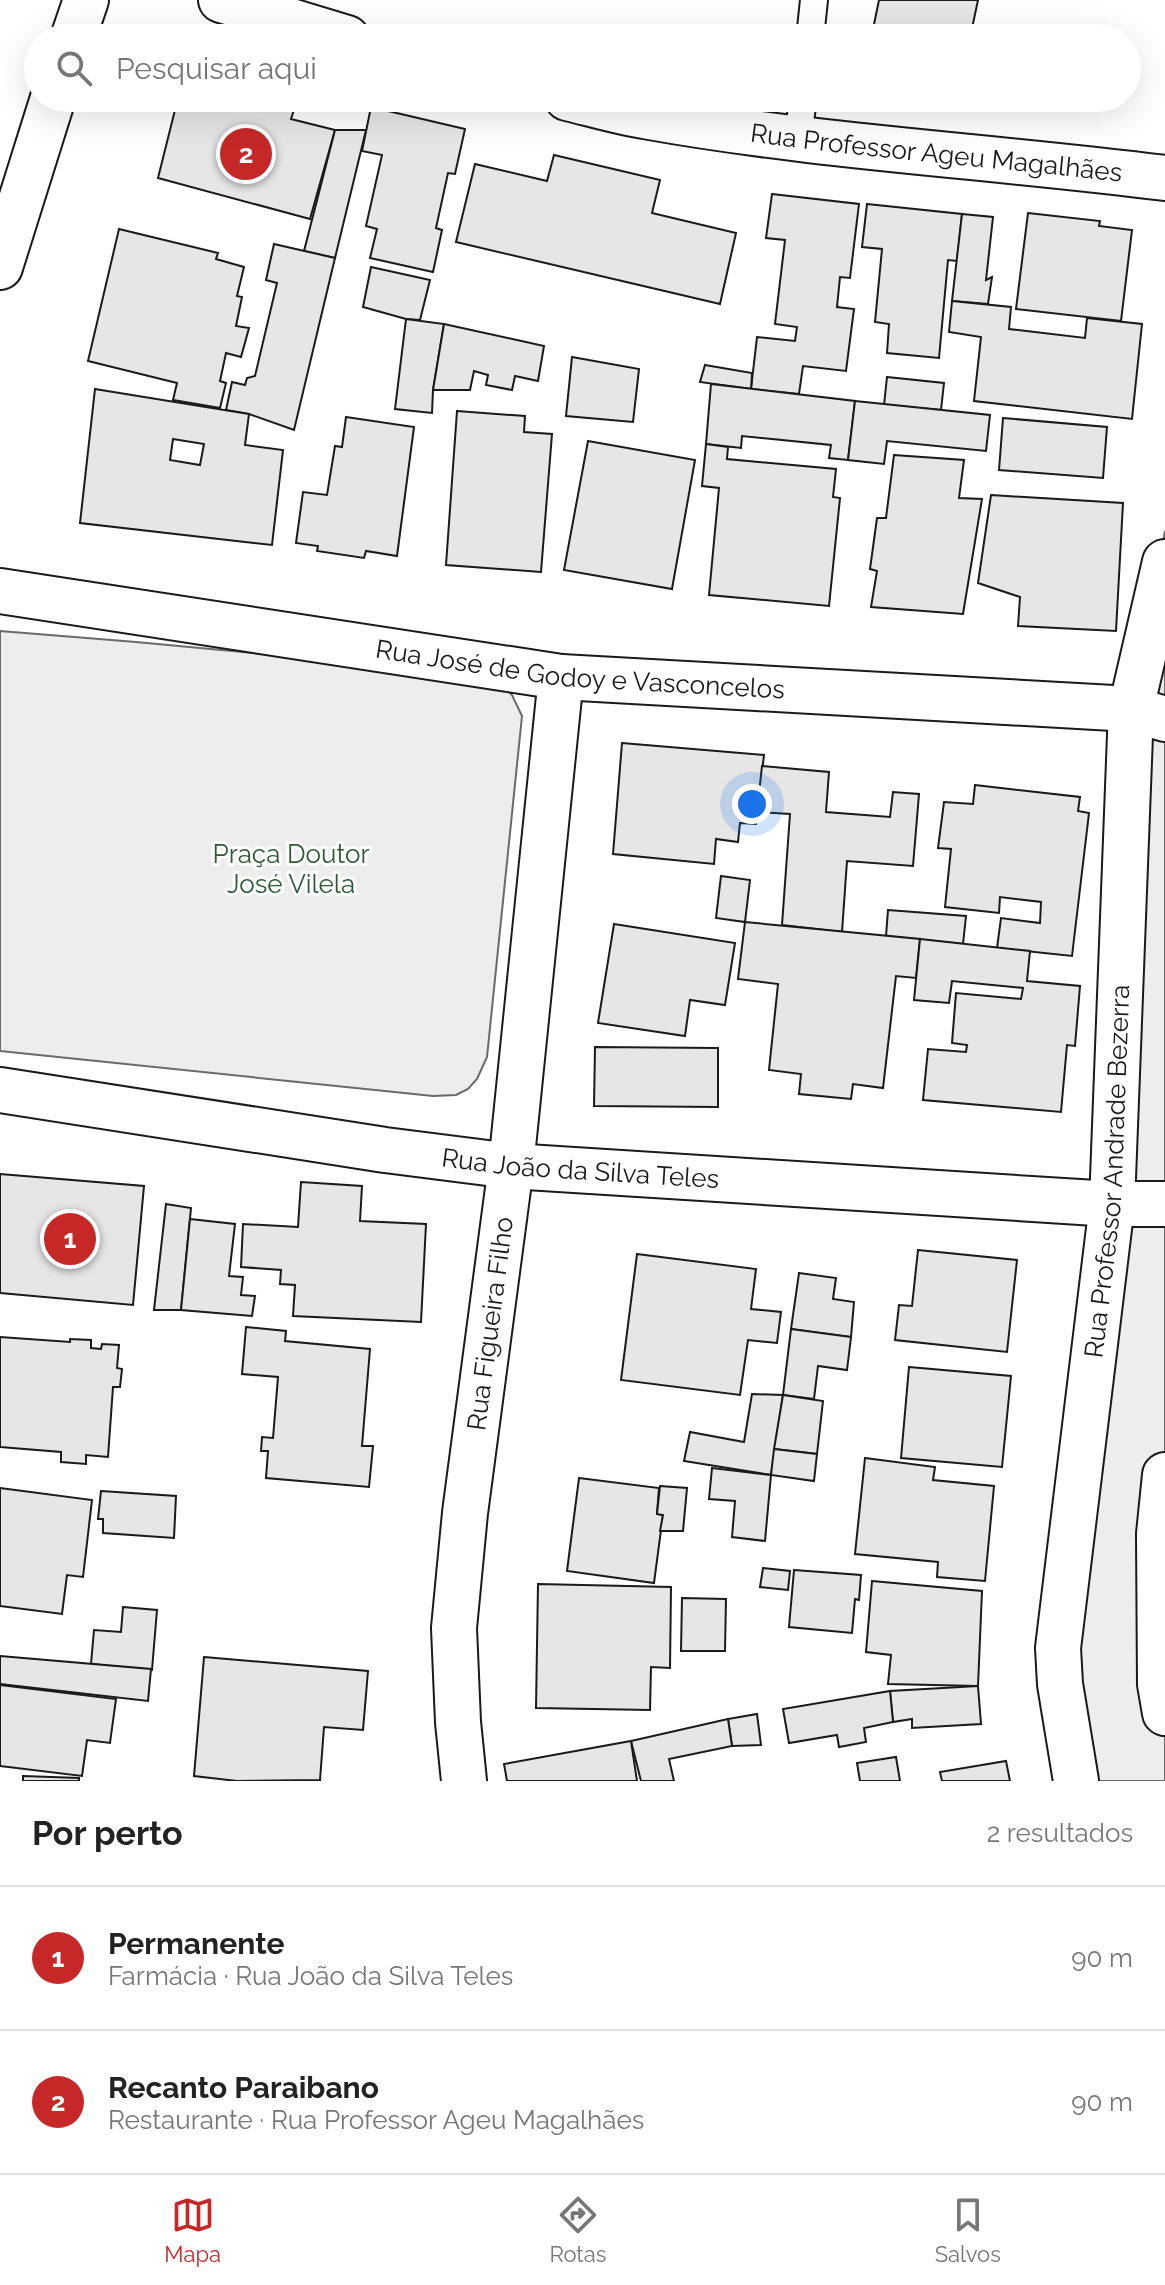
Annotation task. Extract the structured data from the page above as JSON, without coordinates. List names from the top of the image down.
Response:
{
  "streets": {
    "street": [
      "Rua Professor Ageu Magalhães",
      "Rua José de Godoy e Vasconcelos",
      "Rua João da Silva Teles",
      "Rua Professor Andrade Bezerra",
      "Rua Figueira Filho"
    ]
  },
  "crossings": [
    ["Rua José de Godoy e Vasconcelos", "Rua Professor Andrade Bezerra"],
    ["Rua José de Godoy e Vasconcelos", "Rua Figueira Filho"],
    ["Rua João da Silva Teles", "Rua Professor Andrade Bezerra"],
    ["Rua João da Silva Teles", "Rua Figueira Filho"]
  ],
  "parks": ["Praça Doutor José Vilela"],
  "page": {
    "search": "Pesquisar aqui",
    "pins": ["2", "1"],
    "heading": ["Por perto", "2 resultados"],
    "list": [
      {
        "mark": "1",
        "name": "Permanente",
        "note": "Farmácia · Rua João da Silva Teles",
        "value": "90 m"
      },
      {
        "mark": "2",
        "name": "Recanto Paraibano",
        "note": "Restaurante · Rua Professor Ageu Magalhães",
        "value": "90 m"
      }
    ],
    "nav": ["Mapa", "Rotas", "Salvos"]
  }
}
